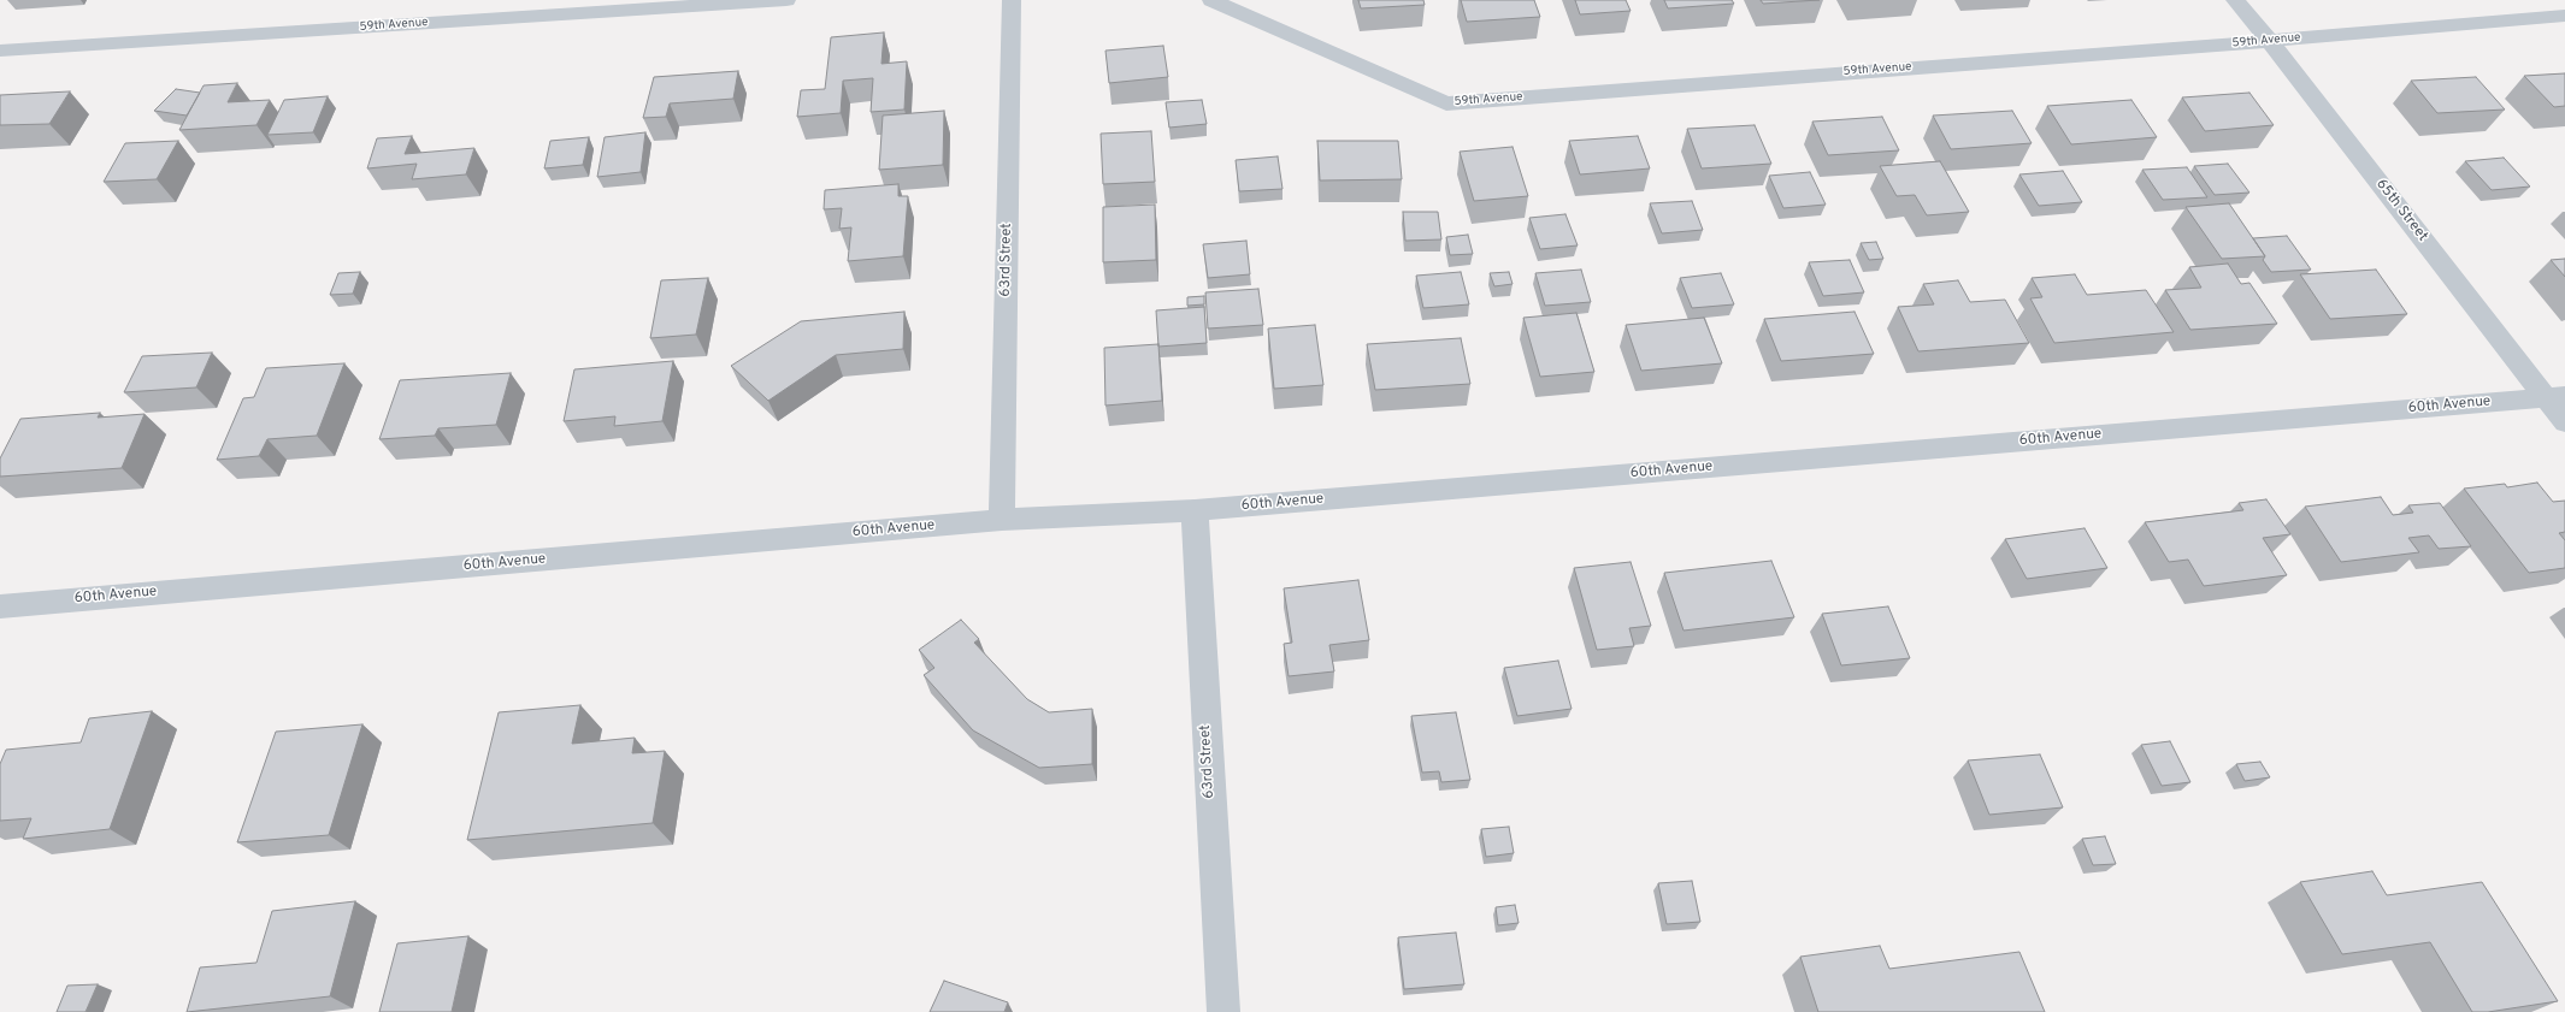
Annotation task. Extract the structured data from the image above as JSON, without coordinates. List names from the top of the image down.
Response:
{
  "streets": {
    "street": [
      "59th Avenue",
      "65th Street",
      "63rd Street",
      "60th Avenue"
    ]
  },
  "crossings": [
    ["59th Avenue", "65th Street"],
    ["65th Street", "60th Avenue"],
    ["63rd Street", "60th Avenue"]
  ]
}
